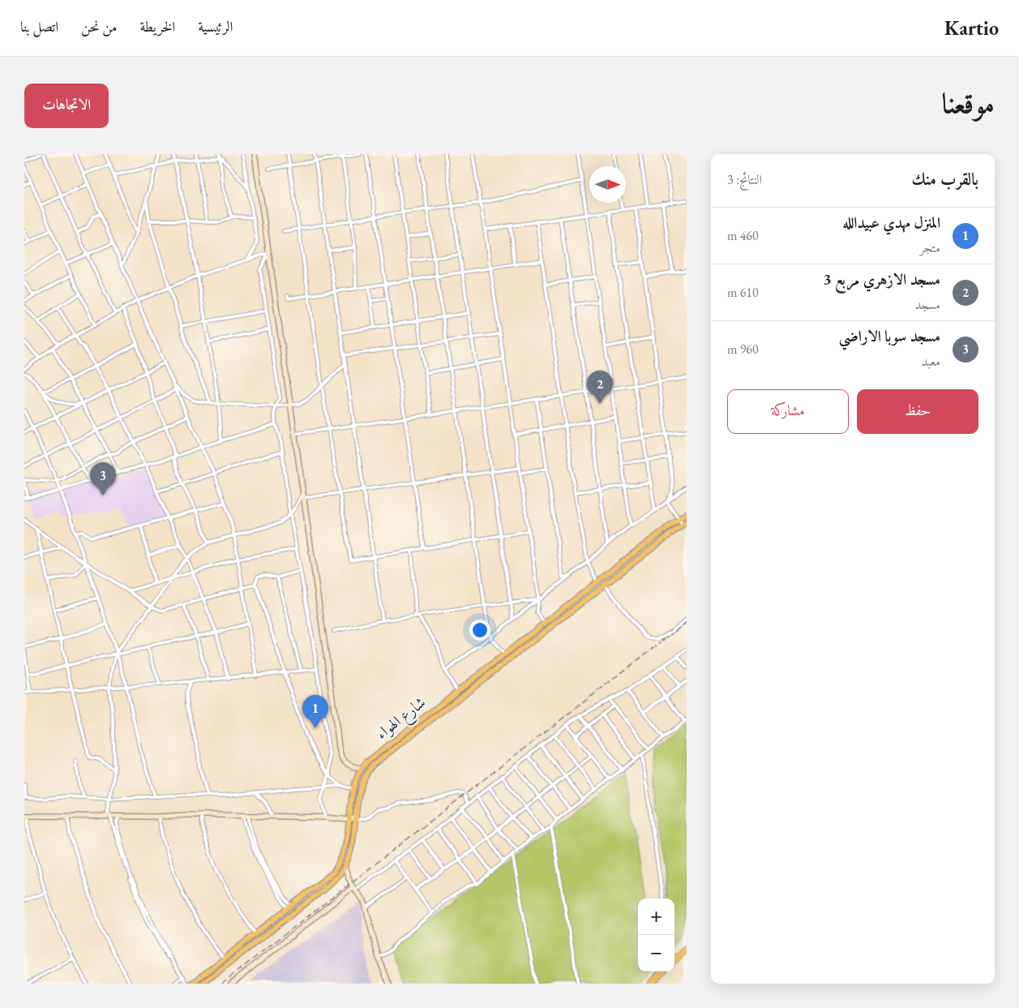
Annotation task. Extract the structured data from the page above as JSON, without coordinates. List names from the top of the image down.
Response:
{
  "streets": {
    "main road": ["شارع الهواء"]
  },
  "north": "right",
  "page": {
    "header": "Kartio",
    "nav": [
      "الرئيسية",
      "الخريطة",
      "من نحن",
      "اتصل بنا"
    ],
    "title": "موقعنا",
    "buttons": [
      "الاتجاهات",
      ["حفظ", "مشاركة"]
    ],
    "heading": ["بالقرب منك", "النتائج: 3"],
    "list": [
      {
        "mark": "1",
        "name": "المنزل مهدي عبيدالله",
        "note": "متجر",
        "value": "460 m"
      },
      {
        "mark": "2",
        "name": "مسجد الازهري مربع 3",
        "note": "مسجد",
        "value": "610 m"
      },
      {
        "mark": "3",
        "name": "مسجد سوبا الاراضي",
        "note": "معبد",
        "value": "960 m"
      }
    ],
    "pins": ["2", "3", "1"],
    "map_buttons": ["+", "−"]
  }
}
